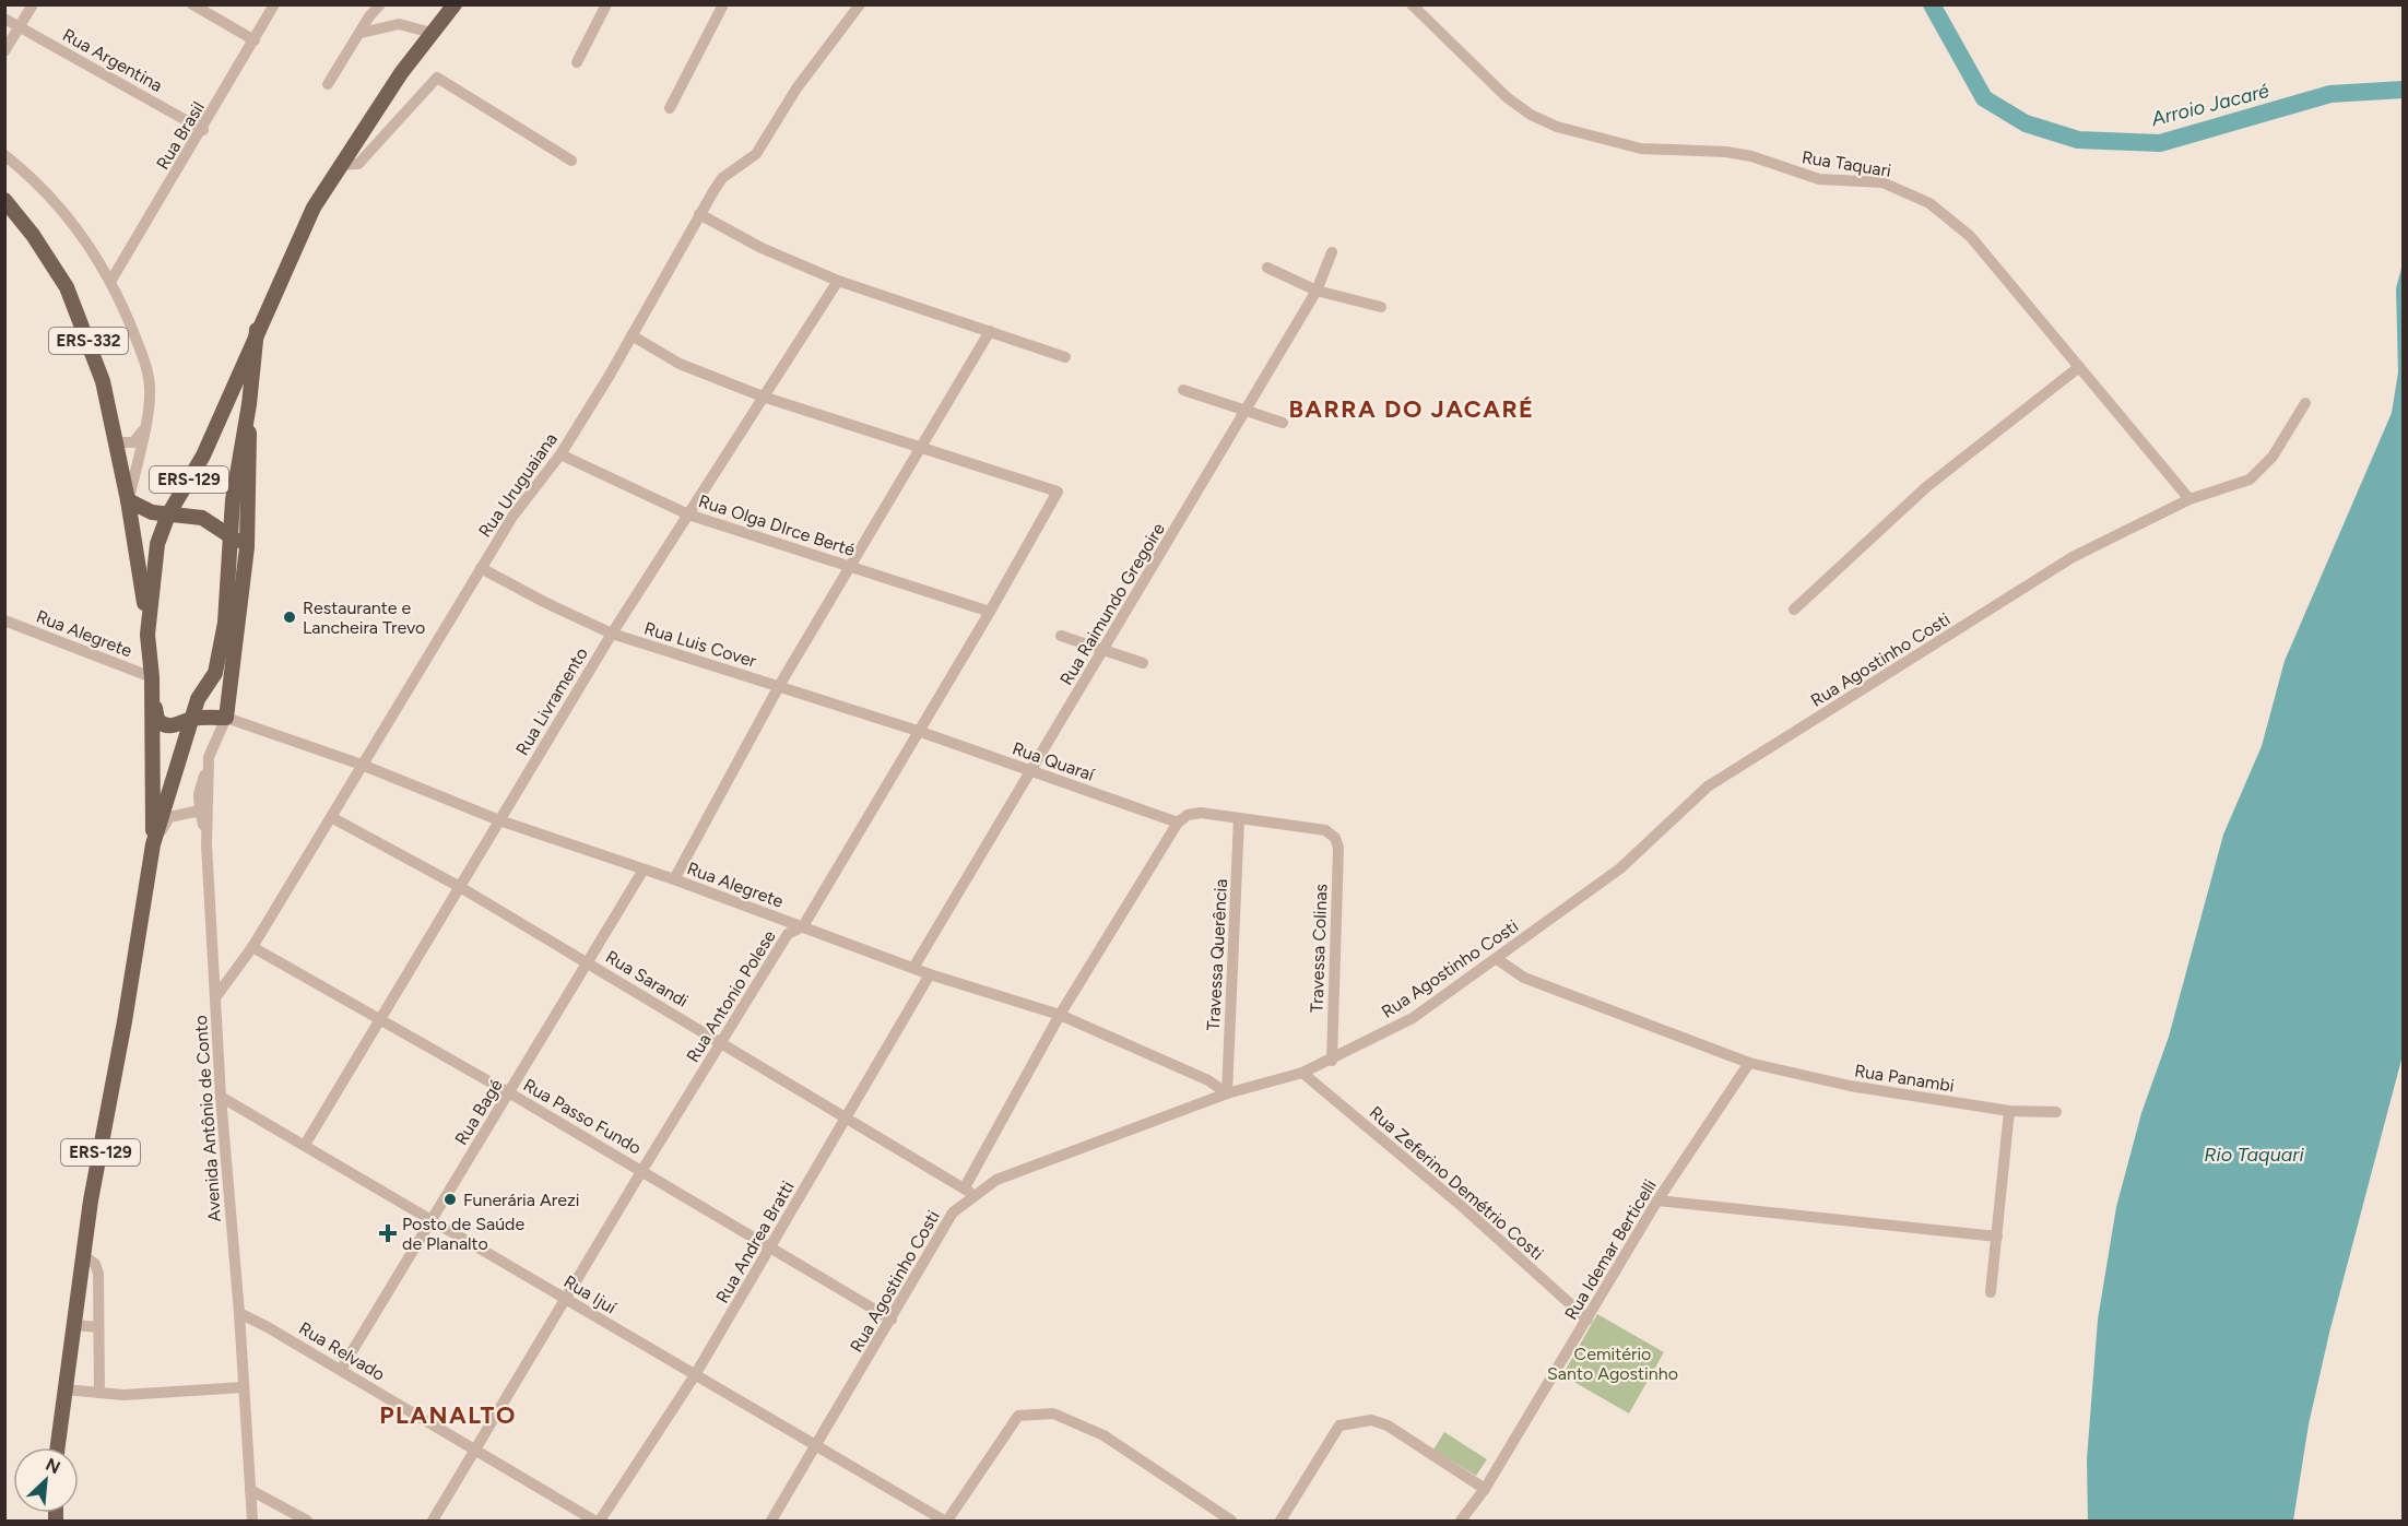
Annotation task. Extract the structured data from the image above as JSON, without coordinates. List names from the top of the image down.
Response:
{
  "streets": {
    "main road": ["ERS-332", "ERS-129"],
    "street": [
      "Rua Argentina",
      "Rua Brasil",
      "Rua Taquari",
      "Rua Uruguaiana",
      "Rua Olga DIrce Berté",
      "Rua Raimundo Gregoire",
      "Rua Alegrete",
      "Rua Luis Cover",
      "Rua Agostinho Costi",
      "Rua Livramento",
      "Rua Quaraí",
      "Travessa Colinas",
      "Travessa Querência",
      "Rua Sarandi",
      "Rua Antonio Polese",
      "Rua Panambi",
      "Rua Bagé",
      "Rua Passo Fundo",
      "Avenida Antônio de Conto",
      "Rua Zeferino Demétrio Costi",
      "Rua Andrea Bratti",
      "Rua Idemar Berticelli",
      "Rua Ijuí",
      "Rua Relvado"
    ]
  },
  "crossings": [
    ["Rua Argentina", "Rua Brasil"],
    ["Rua Taquari", "Rua Agostinho Costi"],
    ["ERS-332", "ERS-129"],
    ["ERS-129", "Rua Alegrete"],
    ["Rua Uruguaiana", "Rua Olga DIrce Berté"],
    ["Rua Uruguaiana", "Rua Alegrete"],
    ["Rua Uruguaiana", "Rua Luis Cover"],
    ["Rua Uruguaiana", "Rua Sarandi"],
    ["Rua Uruguaiana", "Rua Passo Fundo"],
    ["Rua Uruguaiana", "Avenida Antônio de Conto"],
    ["Rua Olga DIrce Berté", "Rua Livramento"],
    ["Rua Olga DIrce Berté", "Rua Antonio Polese"],
    ["Rua Raimundo Gregoire", "Rua Alegrete"],
    ["Rua Raimundo Gregoire", "Rua Quaraí"],
    ["Rua Alegrete", "Rua Agostinho Costi"],
    ["Rua Alegrete", "Rua Livramento"],
    ["Rua Alegrete", "Travessa Querência"],
    ["Rua Alegrete", "Rua Antonio Polese"],
    ["Rua Alegrete", "Rua Bagé"],
    ["Rua Alegrete", "Avenida Antônio de Conto"],
    ["Rua Alegrete", "Rua Andrea Bratti"],
    ["Rua Luis Cover", "Rua Livramento"],
    ["Rua Luis Cover", "Rua Quaraí"],
    ["Rua Luis Cover", "Rua Antonio Polese"],
    ["Rua Agostinho Costi", "Travessa Colinas"],
    ["Rua Agostinho Costi", "Travessa Querência"],
    ["Rua Agostinho Costi", "Rua Sarandi"],
    ["Rua Agostinho Costi", "Rua Panambi"],
    ["Rua Agostinho Costi", "Rua Passo Fundo"],
    ["Rua Agostinho Costi", "Rua Zeferino Demétrio Costi"],
    ["Rua Agostinho Costi", "Rua Ijuí"],
    ["Rua Livramento", "Rua Sarandi"],
    ["Rua Livramento", "Rua Passo Fundo"],
    ["Rua Livramento", "Rua Ijuí"],
    ["Rua Quaraí", "Rua Antonio Polese"],
    ["Travessa Colinas", "Travessa Querência"],
    ["Rua Sarandi", "Rua Antonio Polese"],
    ["Rua Sarandi", "Rua Bagé"],
    ["Rua Sarandi", "Rua Andrea Bratti"],
    ["Rua Antonio Polese", "Rua Passo Fundo"],
    ["Rua Antonio Polese", "Rua Ijuí"],
    ["Rua Antonio Polese", "Rua Relvado"],
    ["Rua Panambi", "Rua Idemar Berticelli"],
    ["Rua Bagé", "Rua Passo Fundo"],
    ["Rua Bagé", "Rua Ijuí"],
    ["Rua Bagé", "Rua Relvado"],
    ["Rua Passo Fundo", "Rua Andrea Bratti"],
    ["Avenida Antônio de Conto", "Rua Ijuí"],
    ["Avenida Antônio de Conto", "Rua Relvado"],
    ["Rua Zeferino Demétrio Costi", "Rua Idemar Berticelli"],
    ["Rua Andrea Bratti", "Rua Ijuí"],
    ["Rua Andrea Bratti", "Rua Relvado"]
  ],
  "districts": ["BARRA DO JACARÉ", "PLANALTO"],
  "water": ["Arroio Jacaré", "Rio Taquari"],
  "parks": ["Cemitério Santo Agostinho"],
  "places": {
    "other": ["Restaurante e Lancheira Trevo", "Funerária Arezi"],
    "health": ["Posto de Saúde de Planalto"]
  },
  "north": "top right"
}
